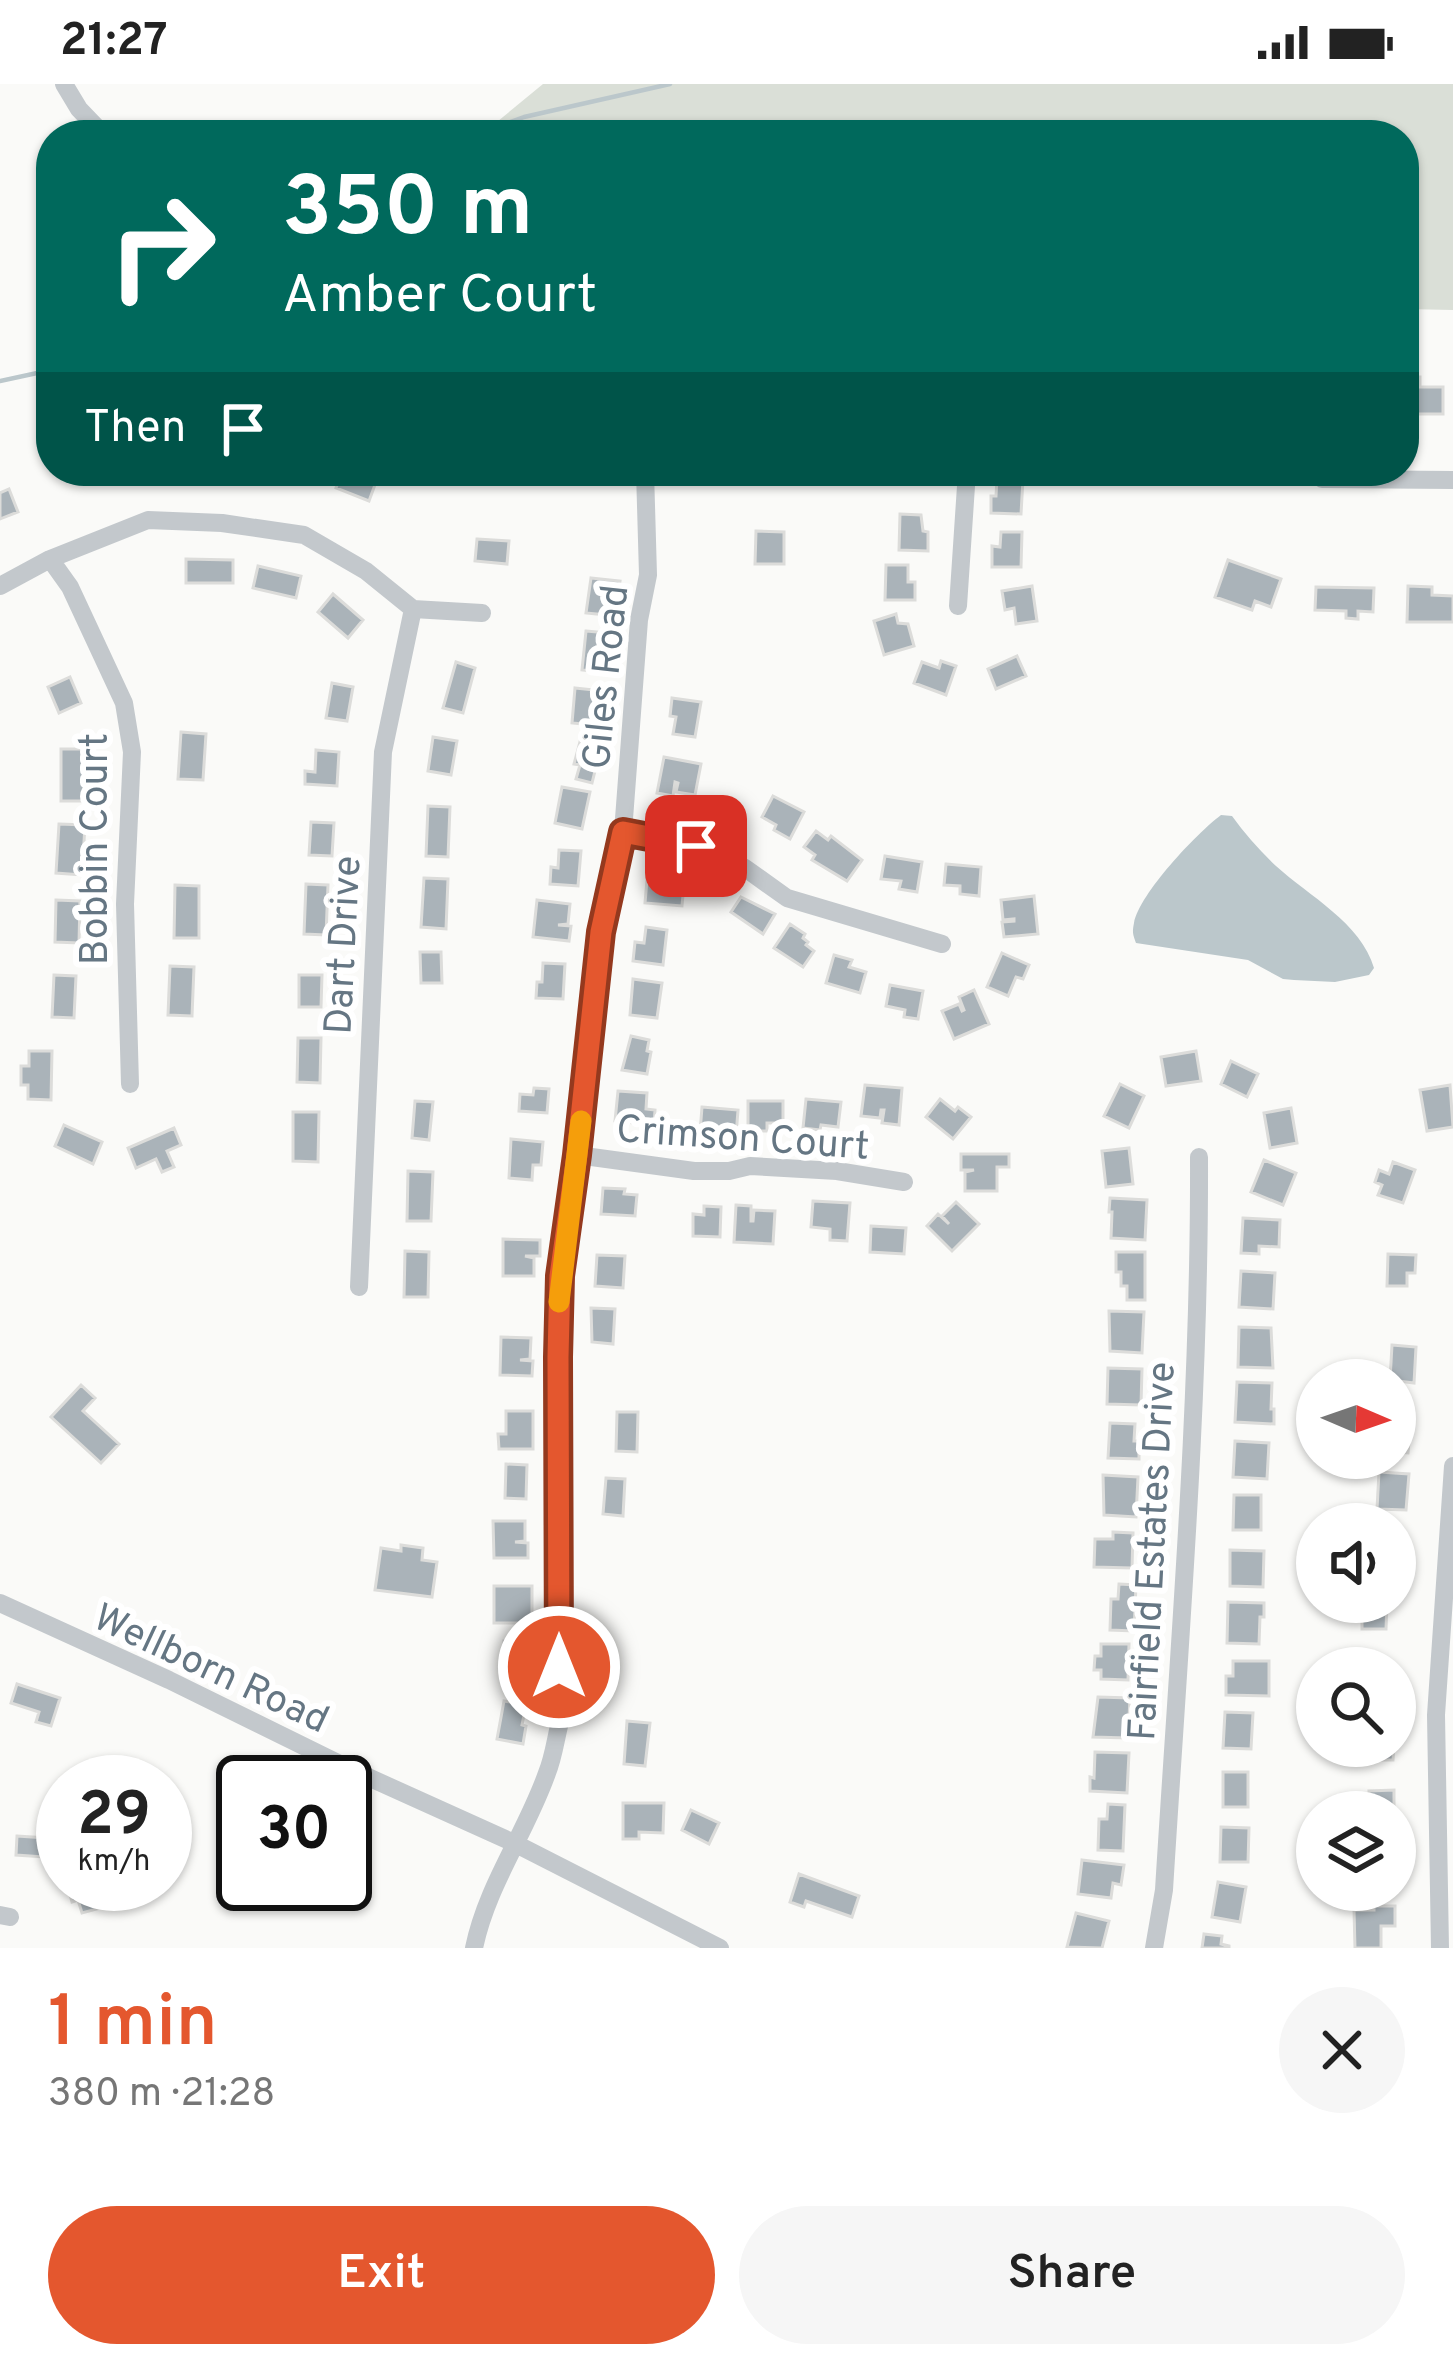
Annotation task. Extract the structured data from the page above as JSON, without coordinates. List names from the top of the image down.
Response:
{
  "streets": {
    "street": [
      "Giles Road",
      "Bobbin Court",
      "Dart Drive",
      "Crimson Court",
      "Fairfield Estates Drive",
      "Wellborn Road"
    ]
  },
  "crossings": [
    ["Giles Road", "Crimson Court"],
    ["Giles Road", "Wellborn Road"]
  ],
  "north": "right",
  "page": {
    "status": "21:27",
    "turn": ["350 m", "Amber Court"],
    "then": "Then",
    "speed": "29 km/h",
    "limit": "30",
    "heading": ["1 min", "380 m · 21:28"],
    "buttons": ["Exit", "Share"]
  }
}
